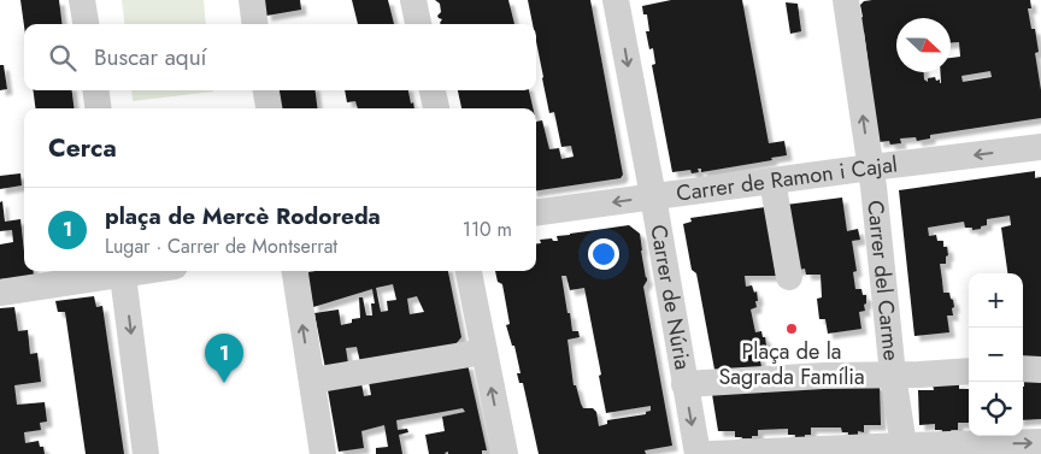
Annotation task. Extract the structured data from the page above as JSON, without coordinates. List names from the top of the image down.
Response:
{
  "streets": {
    "street": ["Carrer de Ramon i Cajal", "Carrer del Carme", "Carrer de Núria"]
  },
  "crossings": [
    ["Carrer de Ramon i Cajal", "Carrer del Carme"],
    ["Carrer de Ramon i Cajal", "Carrer de Núria"]
  ],
  "one_way": ["Carrer del Carme", "Carrer de Núria"],
  "places": ["Plaça de la Sagrada Família"],
  "north": "right",
  "page": {
    "search": "Buscar aquí",
    "heading": "Cerca",
    "list": [
      {
        "mark": "1",
        "name": "plaça de Mercè Rodoreda",
        "note": "Lugar · Carrer de Montserrat",
        "value": "110 m"
      }
    ],
    "map_buttons": ["+", "−"],
    "pins": "1"
  }
}
